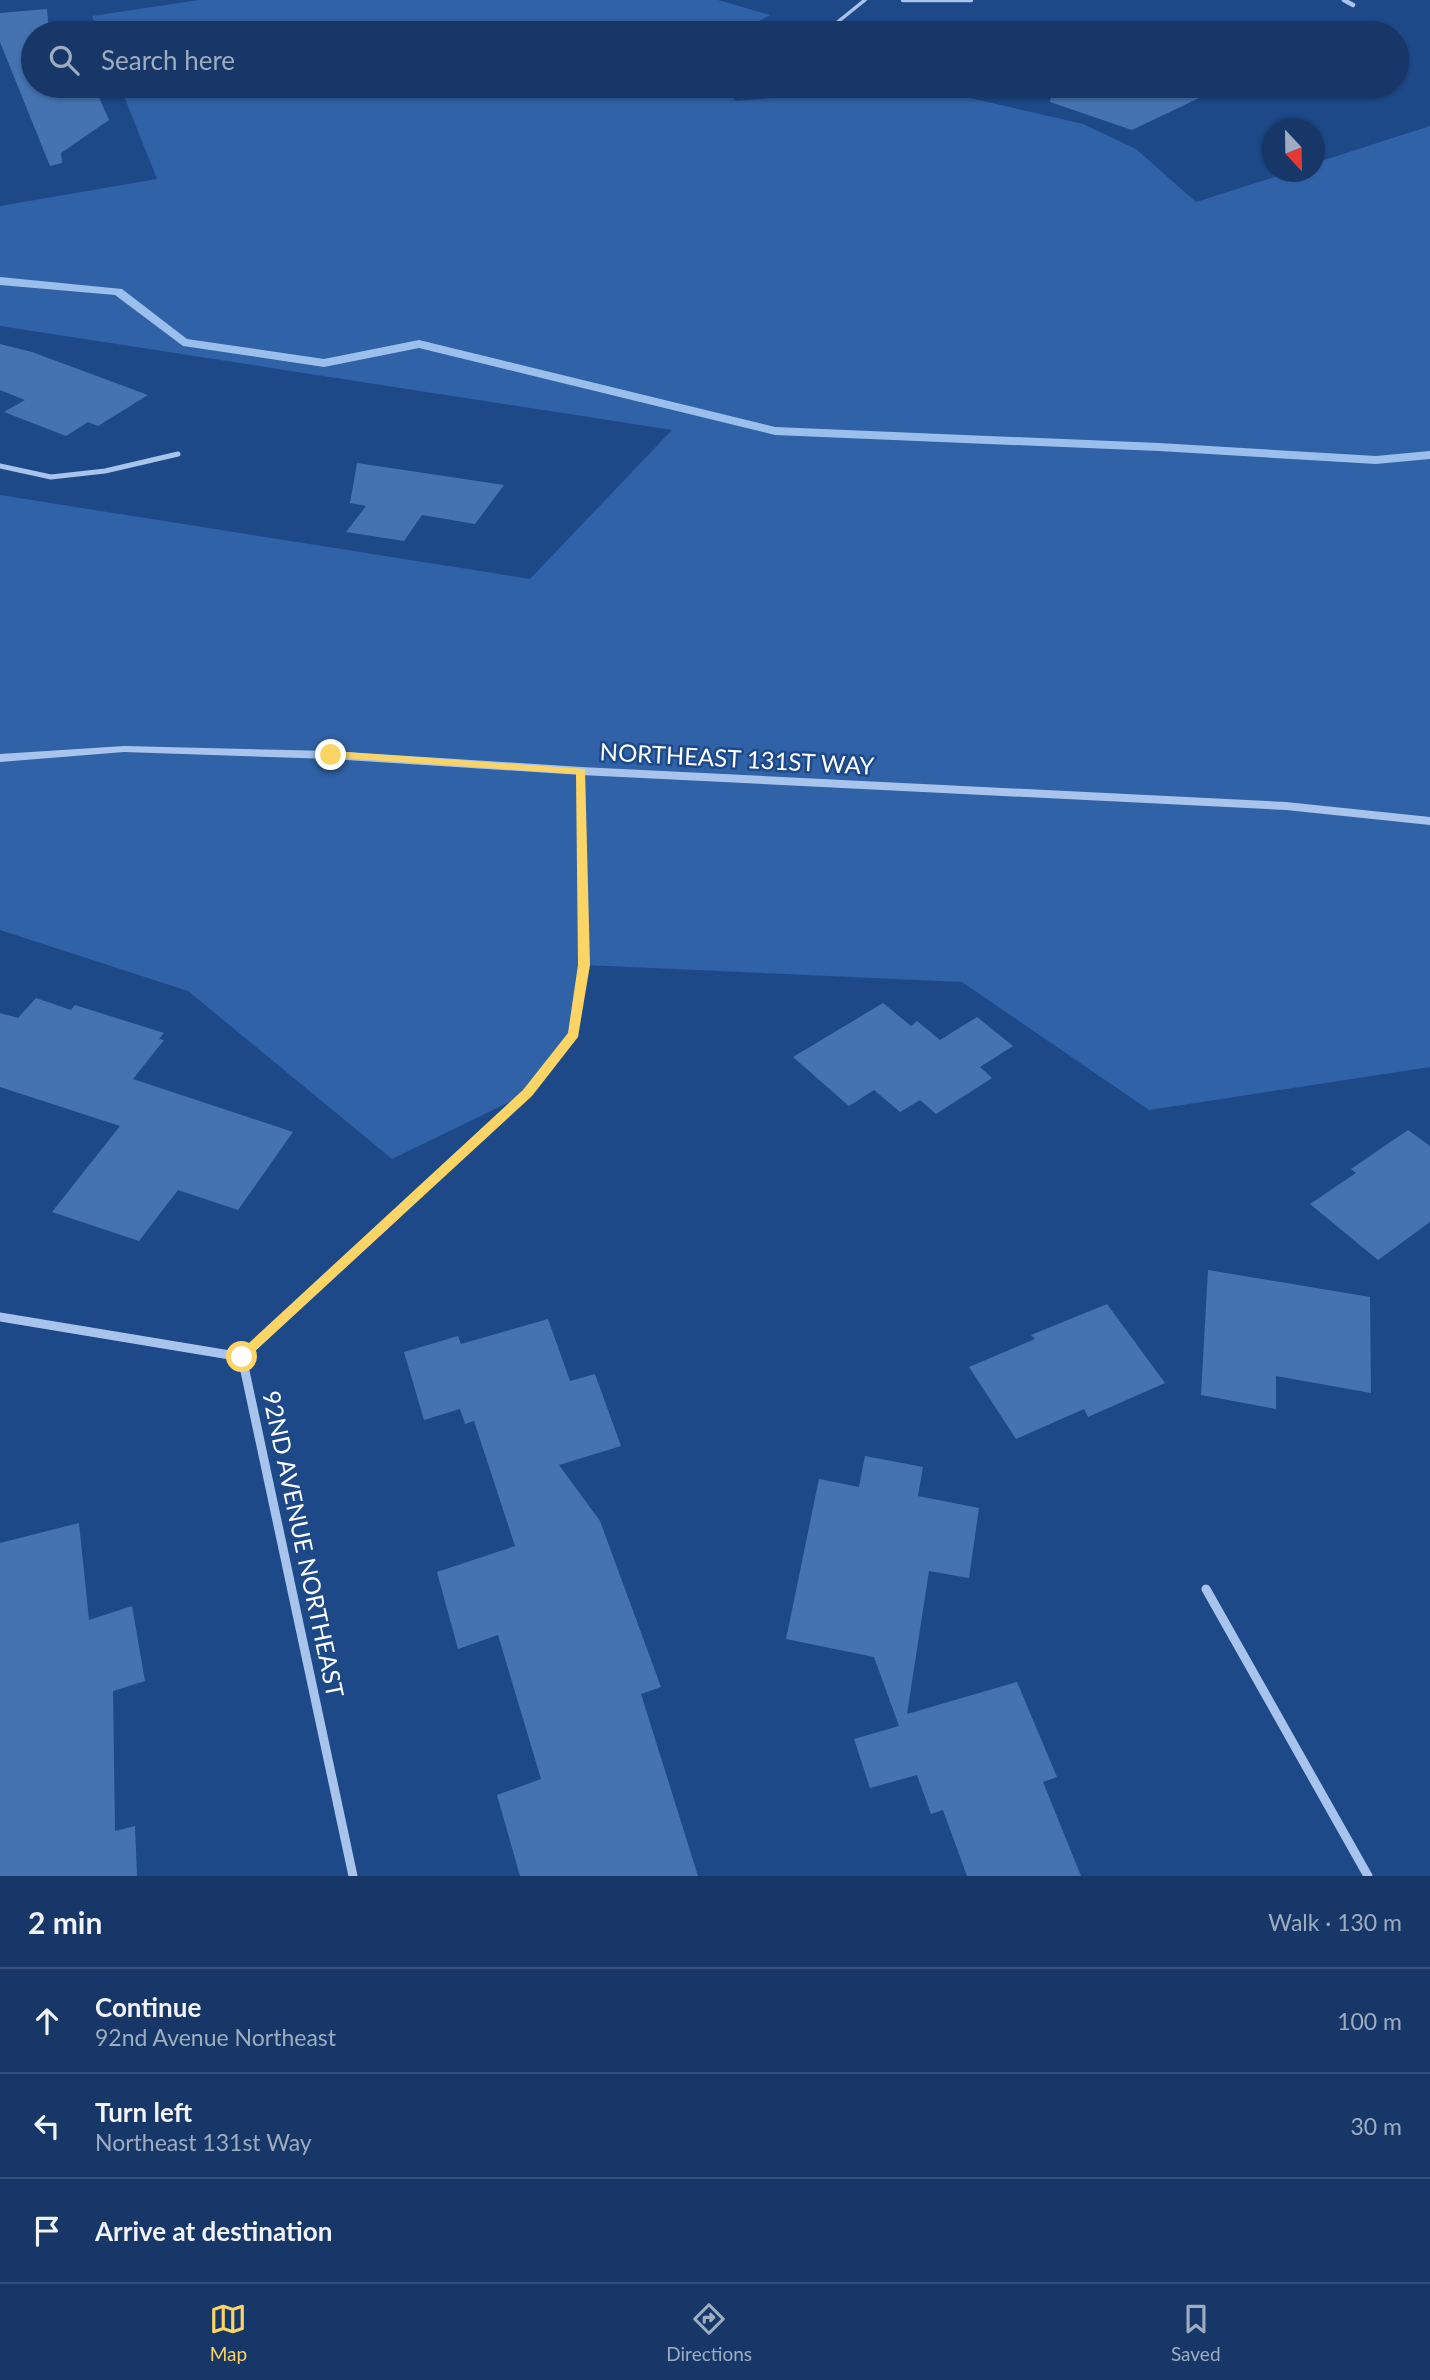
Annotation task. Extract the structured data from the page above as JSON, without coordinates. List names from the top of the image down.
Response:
{
  "streets": {
    "street": ["NORTHEAST 131ST WAY", "92ND AVENUE NORTHEAST"]
  },
  "north": "bottom",
  "page": {
    "search": "Search here",
    "heading": ["2 min", "Walk · 130 m"],
    "list": [
      ["Continue", "92nd Avenue Northeast", "100 m"],
      ["Turn left", "Northeast 131st Way", "30 m"],
      "Arrive at destination"
    ],
    "nav": ["Map", "Directions", "Saved"]
  }
}
